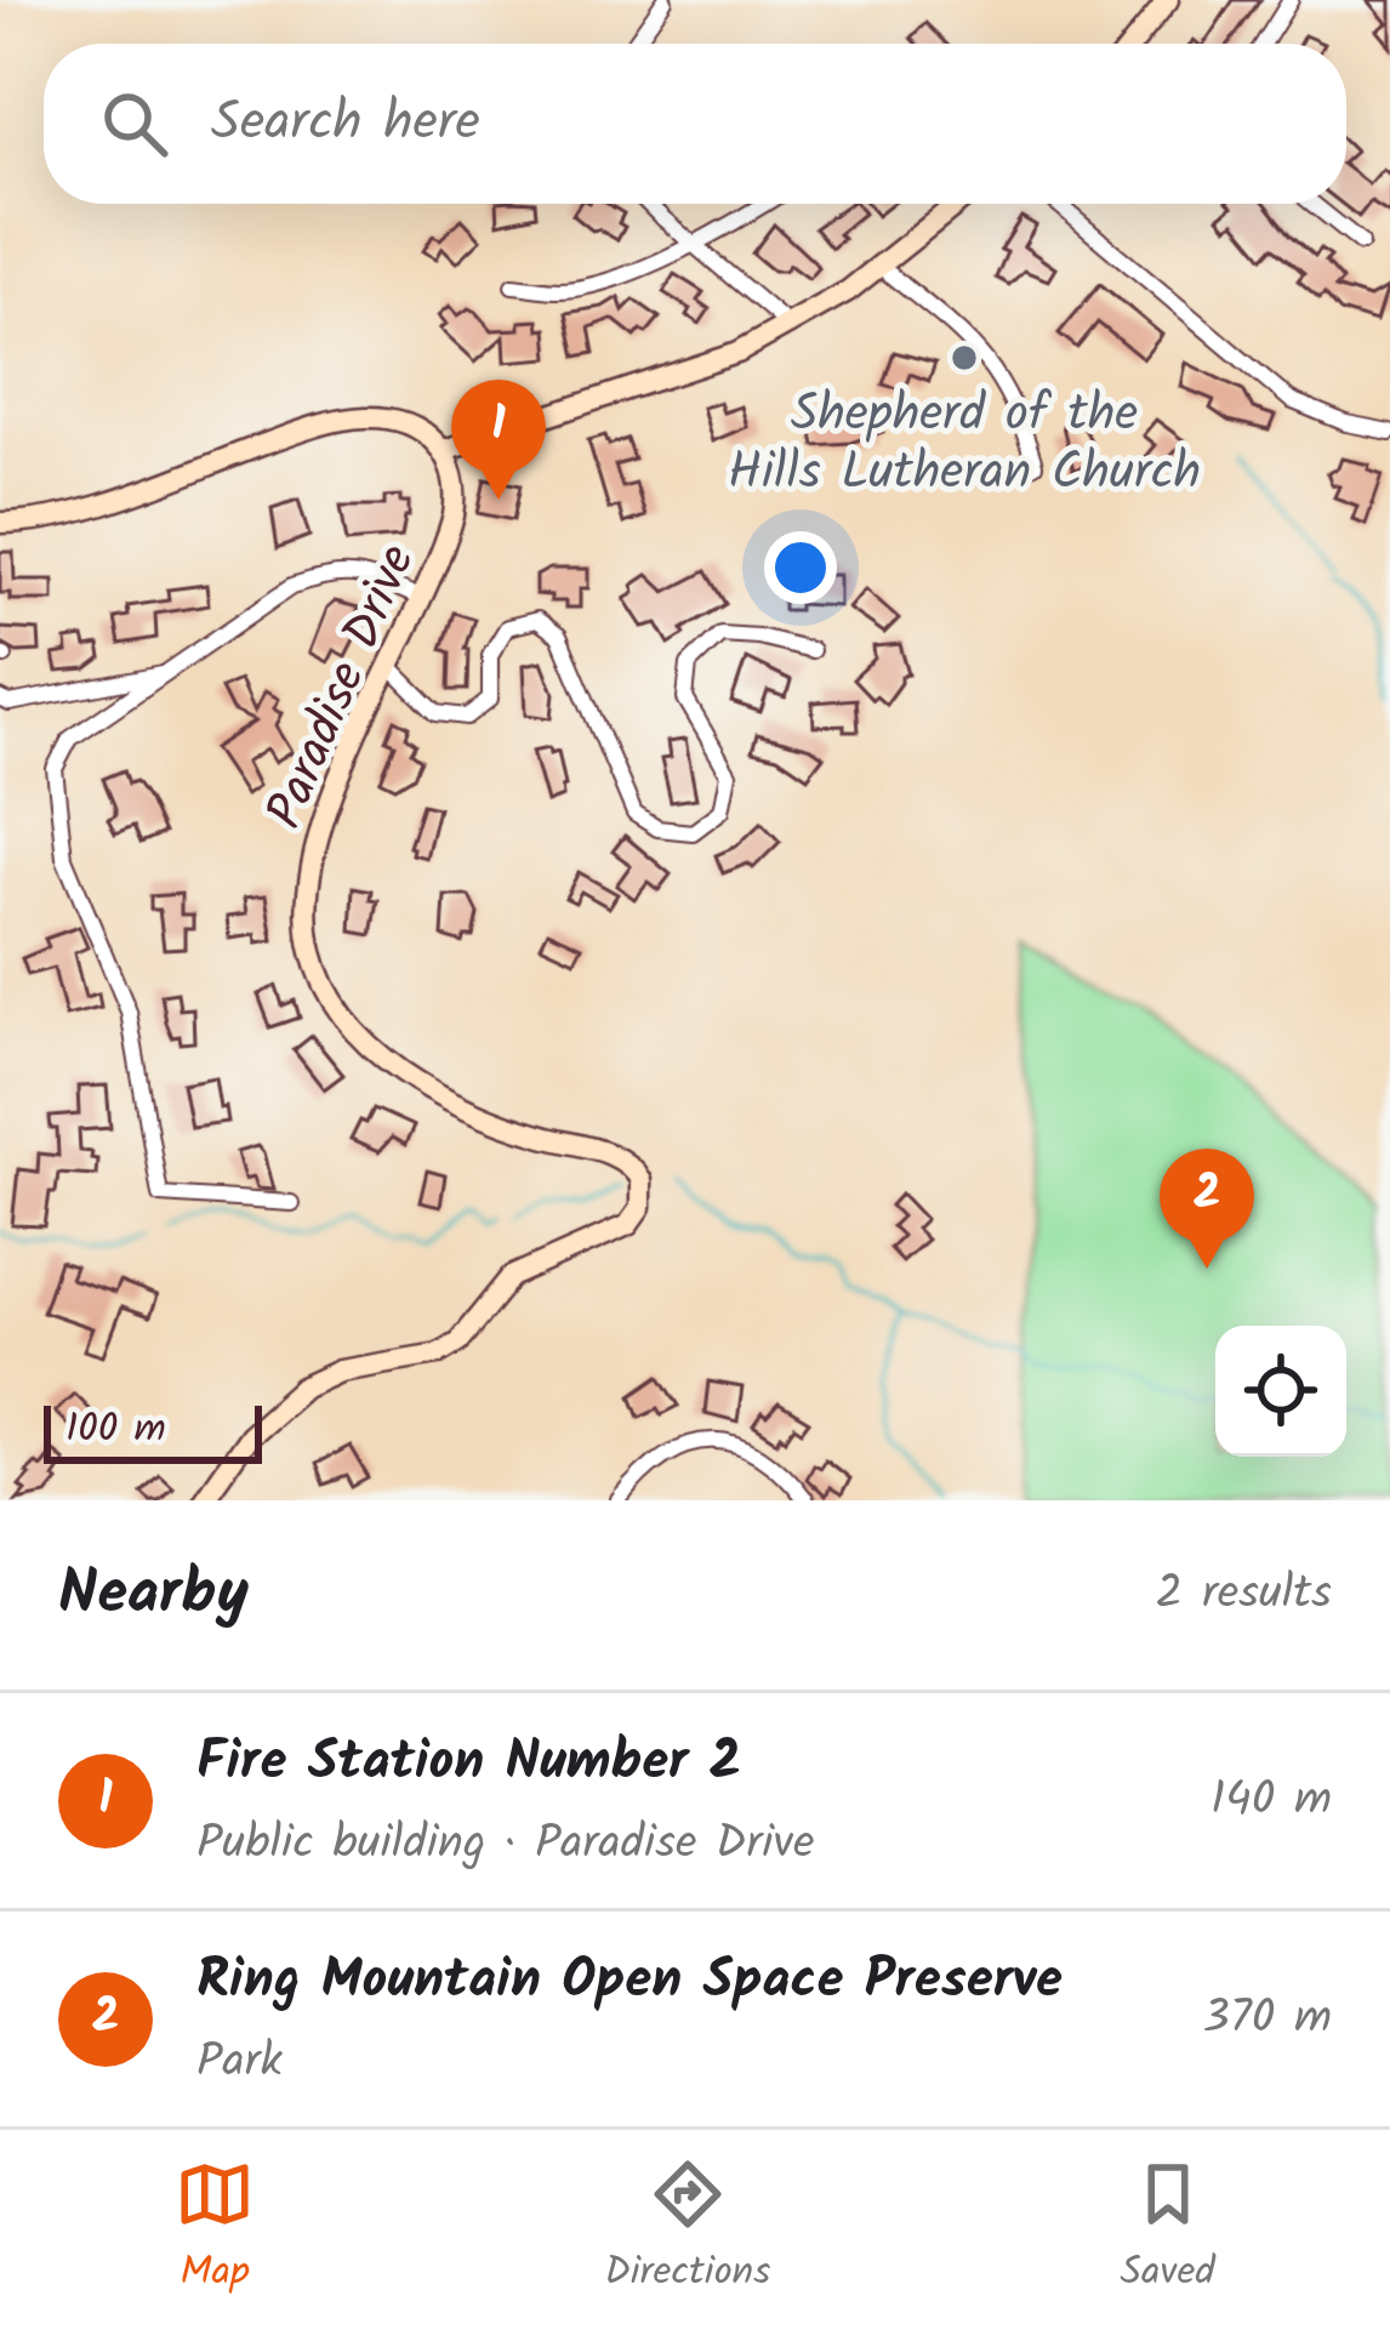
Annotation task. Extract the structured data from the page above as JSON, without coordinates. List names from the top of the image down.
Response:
{
  "streets": {
    "street": ["Paradise Drive"]
  },
  "places": ["Shepherd of the Hills Lutheran Church"],
  "scale_bar": "100 m",
  "page": {
    "search": "Search here",
    "pins": ["1", "2"],
    "scale": "100 m",
    "heading": ["Nearby", "2 results"],
    "list": [
      {
        "mark": "1",
        "name": "Fire Station Number 2",
        "note": "Public building · Paradise Drive",
        "value": "140 m"
      },
      {
        "mark": "2",
        "name": "Ring Mountain Open Space Preserve",
        "note": "Park",
        "value": "370 m"
      }
    ],
    "nav": ["Map", "Directions", "Saved"]
  }
}
